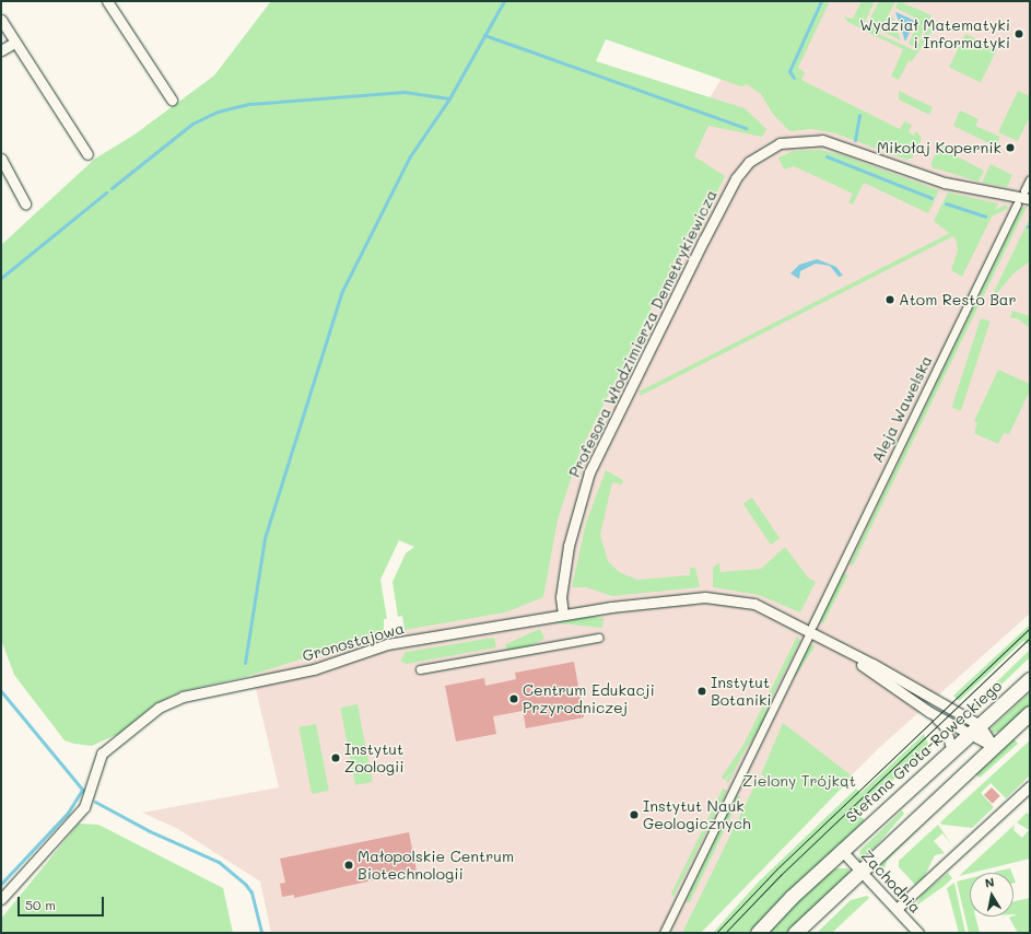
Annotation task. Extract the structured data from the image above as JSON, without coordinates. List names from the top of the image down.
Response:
{
  "streets": {
    "main road": ["Stefana Grota-Roweckiego"],
    "street": [
      "Profesora Włodzimierza Demetrykiewicza",
      "Aleja Wawelska",
      "Gronostajowa",
      "Zachodnia"
    ]
  },
  "crossings": [
    ["Profesora Włodzimierza Demetrykiewicza", "Gronostajowa"],
    ["Gronostajowa", "Stefana Grota-Roweckiego"],
    ["Stefana Grota-Roweckiego", "Zachodnia"]
  ],
  "parks": ["Zielony Trójkąt"],
  "places": [
    "Wydział Matematyki i Informatyki",
    "Mikołaj Kopernik",
    "Atom Resto Bar",
    "Instytut Botaniki",
    "Centrum Edukacji Przyrodniczej",
    "Instytut Zoologii",
    "Instytut Nauk Geologicznych",
    "Małopolskie Centrum Biotechnologii"
  ],
  "scale_bar": "50 m",
  "north": "top"
}
